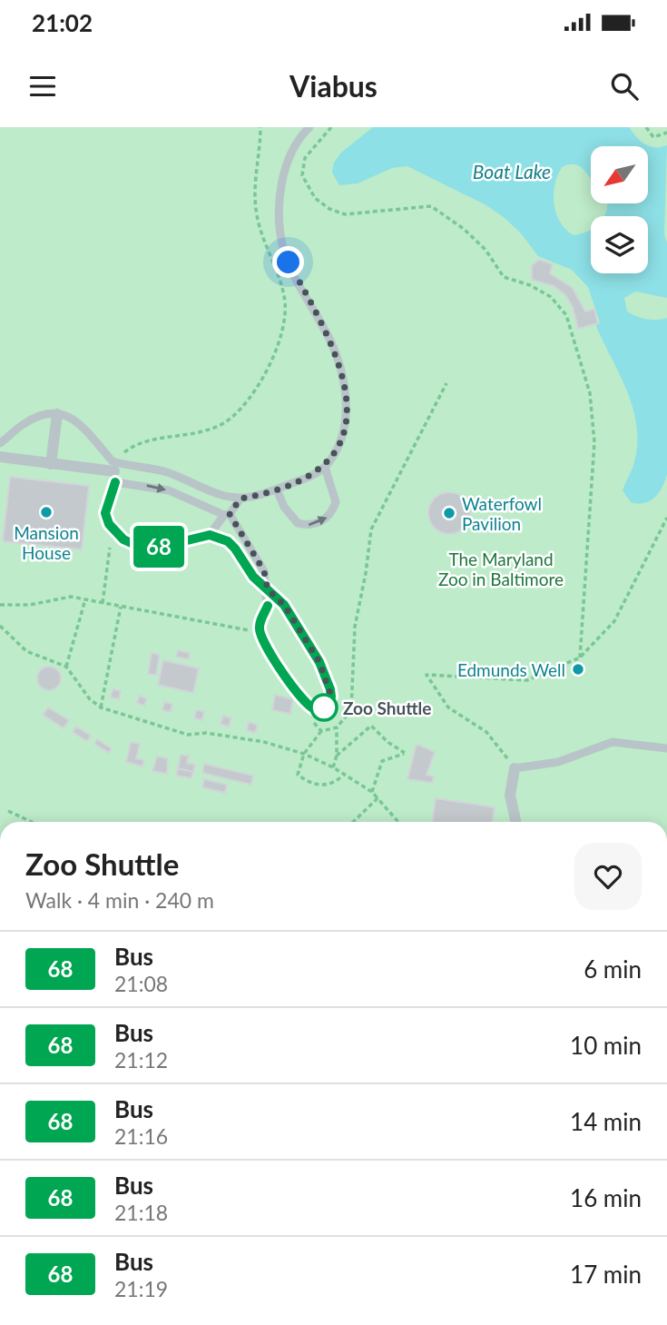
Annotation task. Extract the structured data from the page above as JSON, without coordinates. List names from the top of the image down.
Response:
{
  "water": ["Boat Lake"],
  "parks": ["The Maryland Zoo in Baltimore"],
  "places": [
    "Mansion House",
    "Waterfowl Pavilion",
    "Edmunds Well",
    "Zoo Shuttle"
  ],
  "lines": ["bus line 68"],
  "north": "bottom left",
  "page": {
    "status": "21:02",
    "header": "Viabus",
    "on_map": "68",
    "heading": ["Zoo Shuttle", "Walk · 4 min · 240 m"],
    "list": [
      {
        "mark": "68",
        "name": "Bus",
        "note": "21:08",
        "value": "6 min"
      },
      {
        "mark": "68",
        "name": "Bus",
        "note": "21:12",
        "value": "10 min"
      },
      {
        "mark": "68",
        "name": "Bus",
        "note": "21:16",
        "value": "14 min"
      },
      {
        "mark": "68",
        "name": "Bus",
        "note": "21:18",
        "value": "16 min"
      },
      {
        "mark": "68",
        "name": "Bus",
        "note": "21:19",
        "value": "17 min"
      }
    ]
  }
}
